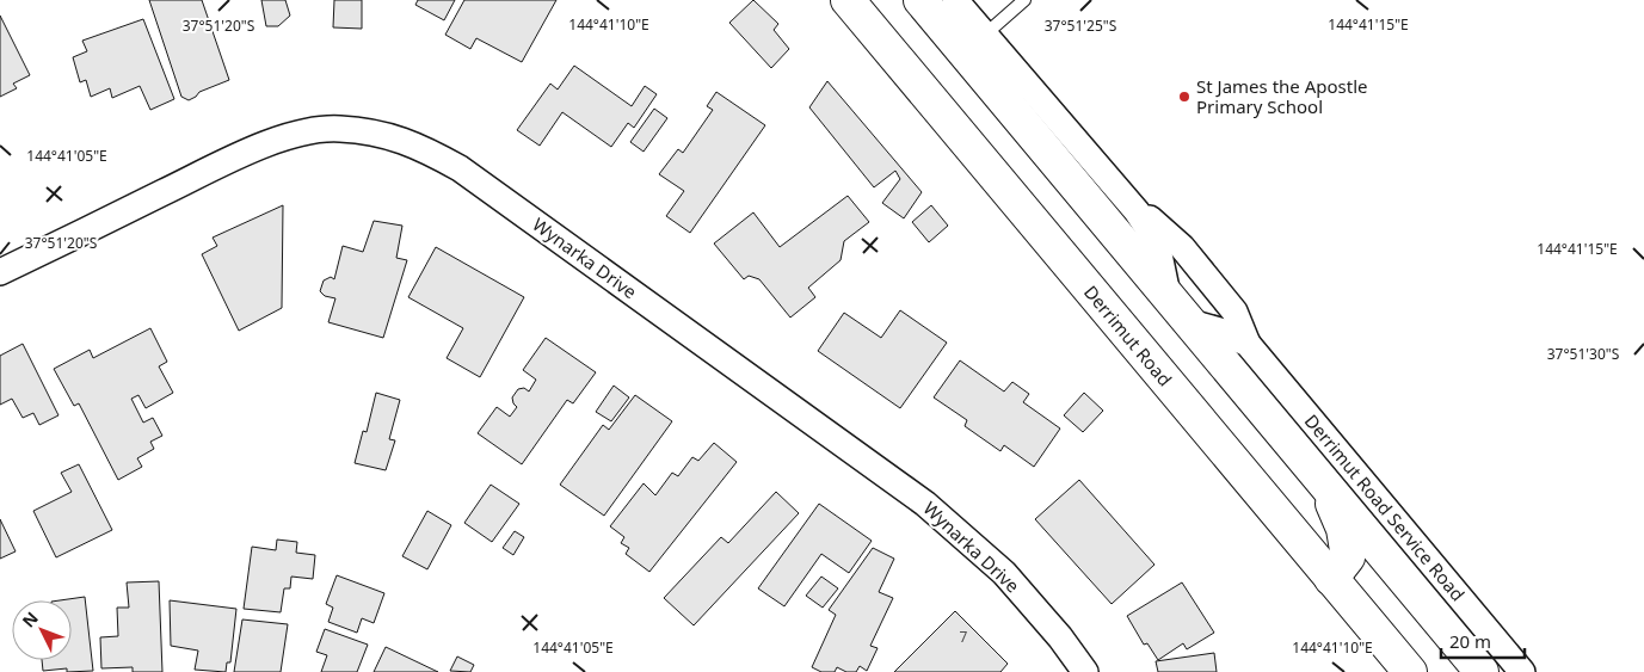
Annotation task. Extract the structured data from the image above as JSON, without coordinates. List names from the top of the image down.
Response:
{
  "streets": {
    "highway": ["Derrimut Road"],
    "street": ["Wynarka Drive", "Derrimut Road Service Road"]
  },
  "places": ["St James the Apostle Primary School"],
  "house_numbers": ["7"],
  "scale_bar": "20 m",
  "north": "top left",
  "coordinates": [
    "144°41'10\"E",
    "144°41'15\"E",
    "37°51'20\"S",
    "37°51'25\"S",
    "144°41'05\"E",
    "37°51'30\"S"
  ]
}
